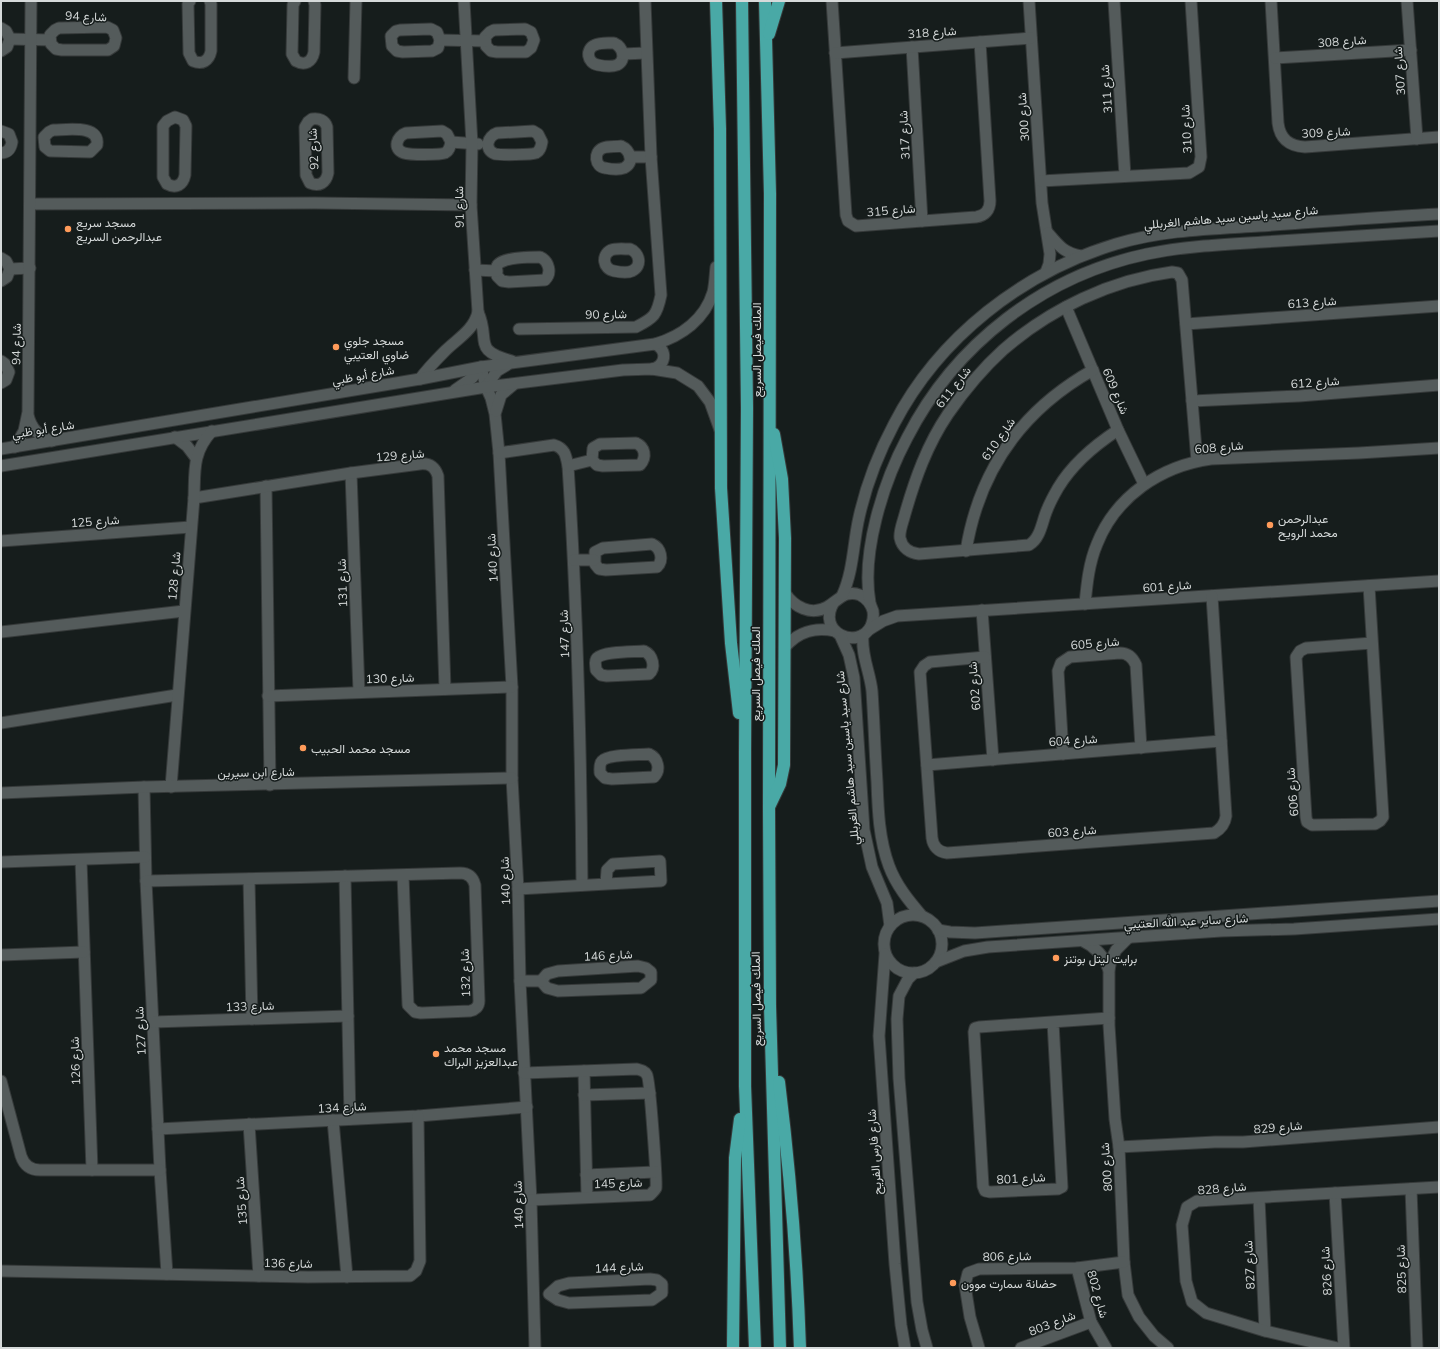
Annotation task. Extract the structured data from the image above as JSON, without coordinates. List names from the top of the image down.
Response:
{
  "streets": {
    "highway": ["الملك فيصل السريع"],
    "street": [
      "شارع 94",
      "شارع 318",
      "شارع 308",
      "شارع 307",
      "شارع 311",
      "شارع 300",
      "شارع 310",
      "شارع 309",
      "شارع 317",
      "شارع 92",
      "شارع 91",
      "شارع 315",
      "شارع سيد ياسين سيد هاشم الغربللي",
      "شارع 613",
      "شارع 90",
      "شارع أبو ظبي",
      "شارع 612",
      "شارع 611",
      "شارع 609",
      "شارع 610",
      "شارع 608",
      "شارع 129",
      "شارع 125",
      "شارع 140",
      "شارع 128",
      "شارع 131",
      "شارع 601",
      "شارع 147",
      "شارع 605",
      "شارع 130",
      "شارع 602",
      "شارع 604",
      "شارع ابن سيرين",
      "شارع 606",
      "شارع 603",
      "شارع ساير عبد الله العتيبي",
      "شارع 146",
      "شارع 132",
      "شارع 133",
      "شارع 127",
      "شارع 126",
      "شارع 134",
      "شارع 829",
      "شارع فارس الفريح",
      "شارع 800",
      "شارع 801",
      "شارع 145",
      "شارع 828",
      "شارع 135",
      "شارع 806",
      "شارع 136",
      "شارع 827",
      "شارع 144",
      "شارع 825",
      "شارع 826",
      "شارع 802",
      "شارع 803"
    ]
  },
  "crossings": [
    ["شارع 94", "شارع أبو ظبي"],
    ["شارع 318", "شارع 300"],
    ["شارع 318", "شارع 317"],
    ["شارع 318", "شارع 315"],
    ["شارع 308", "شارع 307"],
    ["شارع 308", "شارع 309"],
    ["شارع 307", "شارع 309"],
    ["شارع 311", "شارع 310"],
    ["شارع 300", "شارع 310"],
    ["شارع 300", "شارع سيد ياسين سيد هاشم الغربللي"],
    ["شارع 317", "شارع 315"],
    ["شارع 91", "شارع أبو ظبي"],
    ["شارع سيد ياسين سيد هاشم الغربللي", "شارع 601"],
    ["شارع سيد ياسين سيد هاشم الغربللي", "شارع ساير عبد الله العتيبي"],
    ["شارع سيد ياسين سيد هاشم الغربللي", "شارع فارس الفريح"],
    ["شارع 613", "شارع 611"],
    ["شارع أبو ظبي", "شارع 140"],
    ["شارع 612", "شارع 611"],
    ["شارع 611", "شارع 609"],
    ["شارع 611", "شارع 610"],
    ["شارع 611", "شارع 608"],
    ["شارع 609", "شارع 610"],
    ["شارع 609", "شارع 608"],
    ["شارع 608", "شارع 601"],
    ["شارع 129", "شارع 128"],
    ["شارع 129", "شارع 131"],
    ["شارع 129", "شارع 130"],
    ["شارع 125", "شارع 128"],
    ["شارع 140", "شارع 147"],
    ["شارع 140", "شارع 130"],
    ["شارع 140", "شارع ابن سيرين"],
    ["شارع 140", "شارع 146"],
    ["شارع 140", "شارع 134"],
    ["شارع 140", "شارع 145"],
    ["شارع 140", "شارع 144"],
    ["شارع 128", "شارع ابن سيرين"],
    ["شارع 131", "شارع 130"],
    ["شارع 601", "شارع 602"],
    ["شارع 601", "شارع 606"],
    ["شارع 601", "شارع 603"],
    ["شارع 605", "شارع 604"],
    ["شارع 602", "شارع 604"],
    ["شارع 602", "شارع 603"],
    ["شارع 604", "شارع 603"],
    ["شارع ابن سيرين", "شارع 127"],
    ["شارع ساير عبد الله العتيبي", "شارع فارس الفريح"],
    ["شارع ساير عبد الله العتيبي", "شارع 800"],
    ["شارع 132", "شارع 127"],
    ["شارع 133", "شارع 127"],
    ["شارع 127", "شارع 134"],
    ["شارع 127", "شارع 136"],
    ["شارع 134", "شارع 135"],
    ["شارع 134", "شارع 136"],
    ["شارع 829", "شارع 800"],
    ["شارع 800", "شارع 801"],
    ["شارع 800", "شارع 806"],
    ["شارع 828", "شارع 827"],
    ["شارع 828", "شارع 825"],
    ["شارع 828", "شارع 826"],
    ["شارع 135", "شارع 136"],
    ["شارع 806", "شارع 802"],
    ["شارع 802", "شارع 803"]
  ],
  "places": [
    "مسجد سريع عبدالرحمن السريع",
    "مسجد جلوي ضاوي العتيبي",
    "عبدالرحمن محمد الرويح",
    "مسجد محمد الحبيب",
    "برايت ليتل بوتنز",
    "مسجد محمد عبدالعزيز البراك",
    "حضانة سمارت موون"
  ]
}
